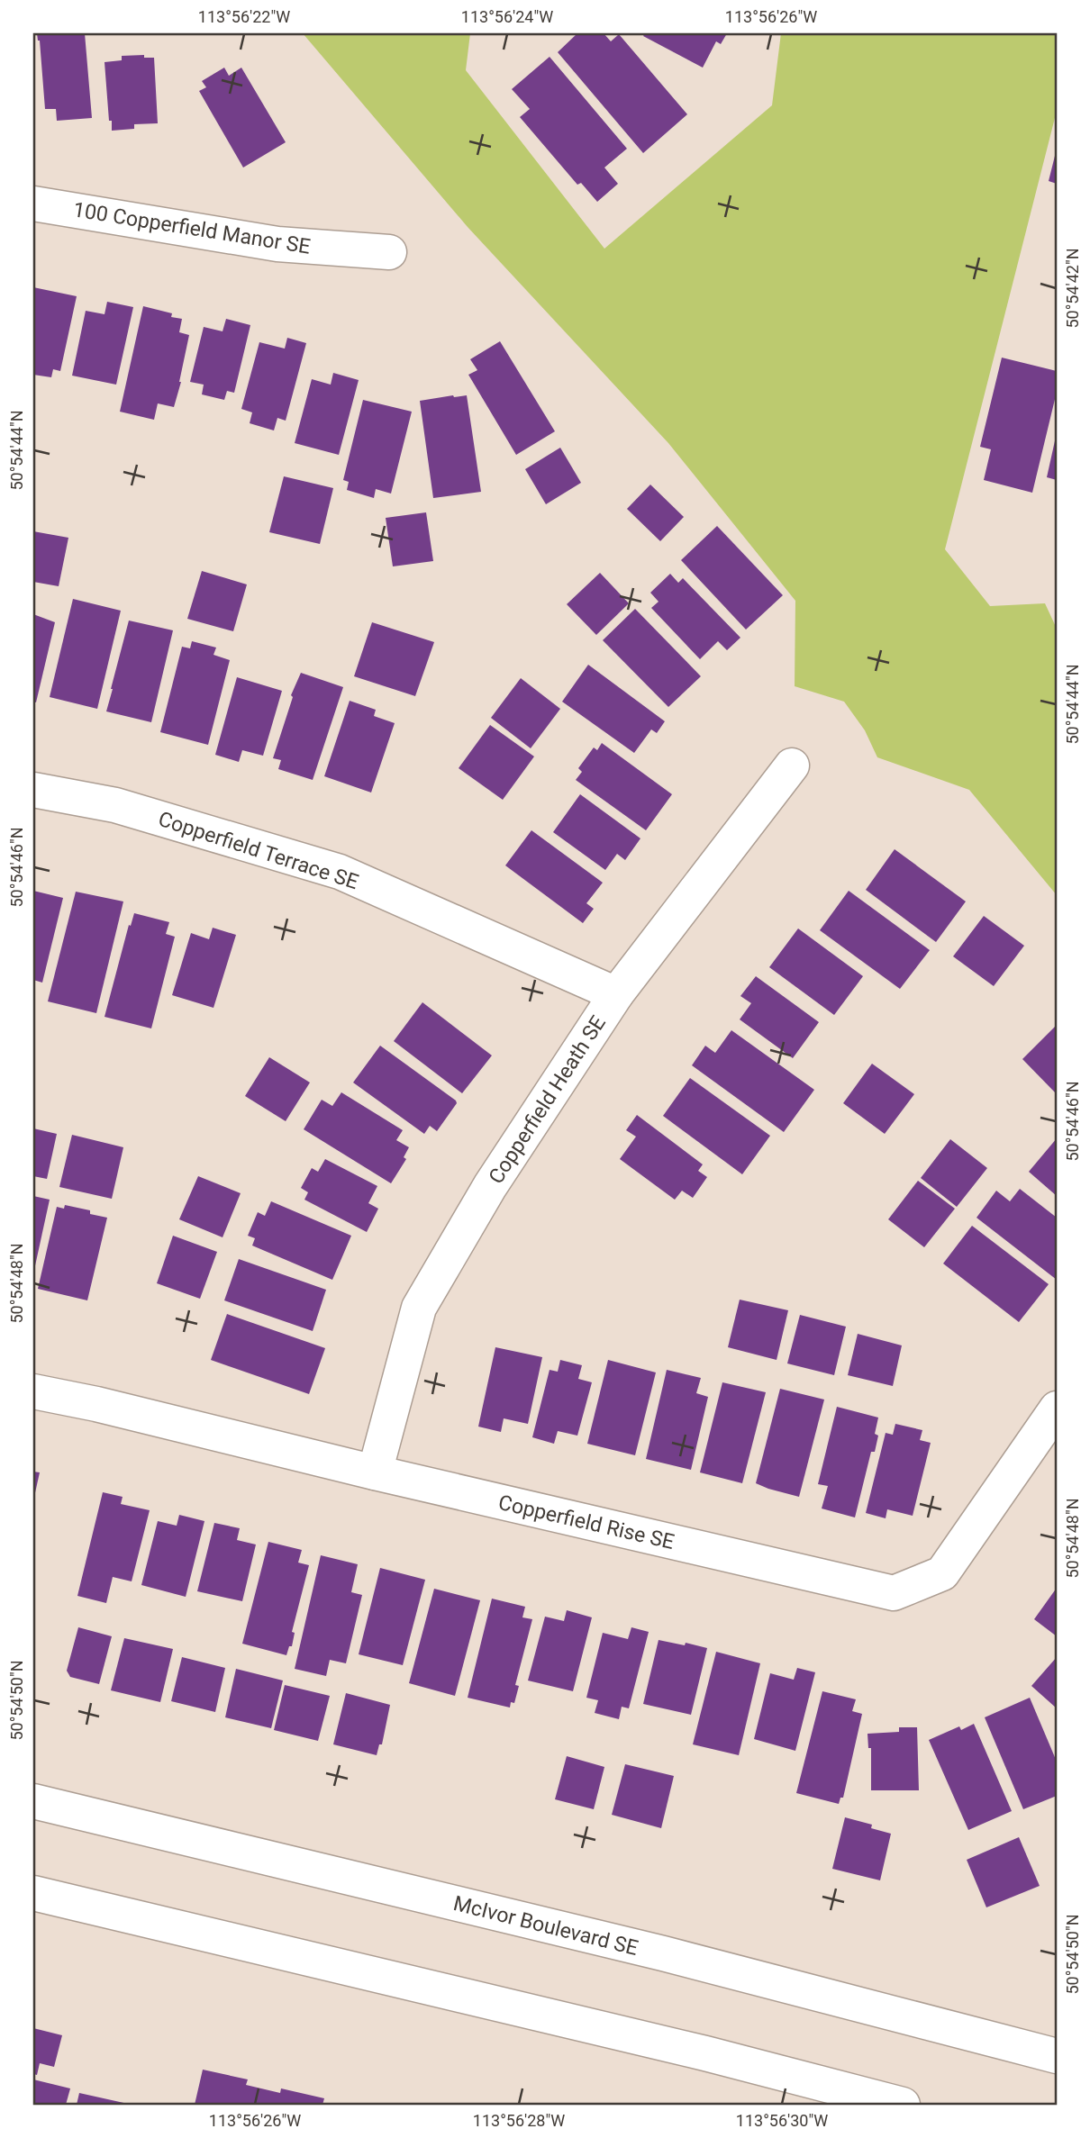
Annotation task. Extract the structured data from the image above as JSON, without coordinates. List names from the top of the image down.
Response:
{
  "streets": {
    "street": [
      "100 Copperfield Manor SE",
      "Copperfield Terrace SE",
      "Copperfield Heath SE",
      "Copperfield Rise SE",
      "McIvor Boulevard SE"
    ]
  },
  "crossings": [
    ["Copperfield Terrace SE", "Copperfield Heath SE"],
    ["Copperfield Heath SE", "Copperfield Rise SE"]
  ],
  "coordinates": [
    "113°56'22\"W",
    "113°56'24\"W",
    "113°56'26\"W",
    "50°54'42\"N",
    "50°54'44\"N",
    "50°54'46\"N",
    "50°54'48\"N",
    "50°54'50\"N",
    "113°56'28\"W",
    "113°56'30\"W"
  ]
}
